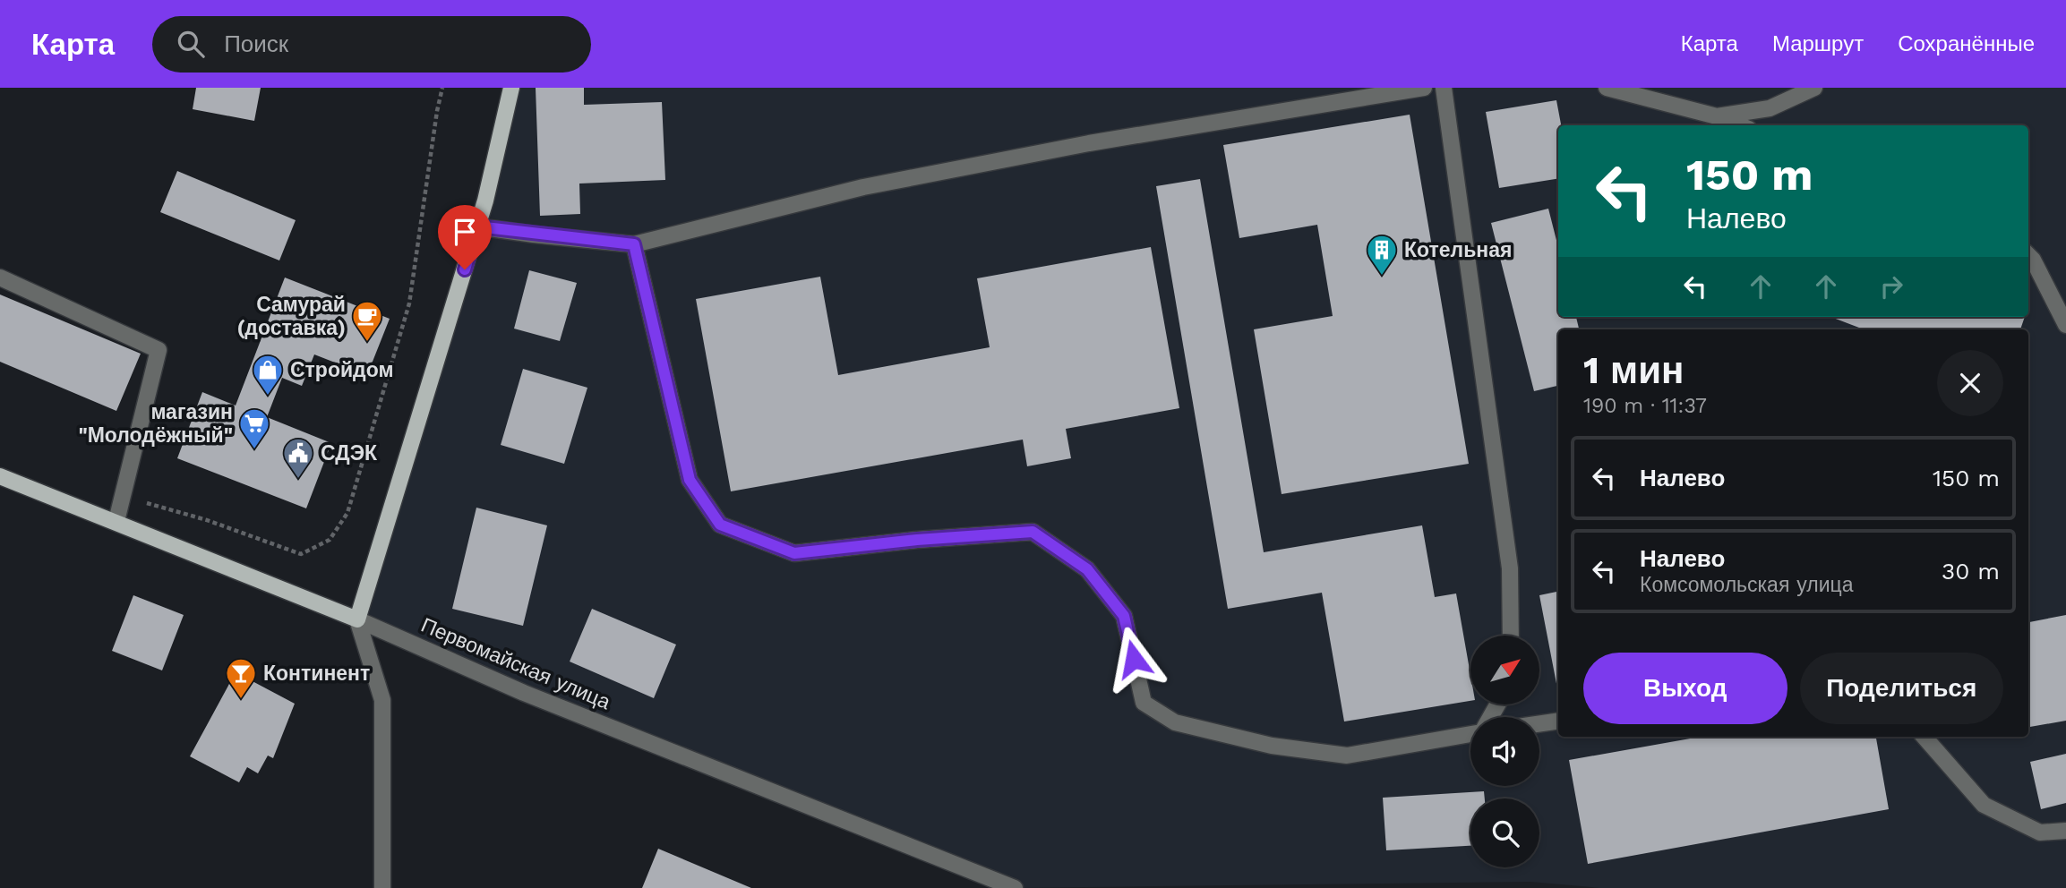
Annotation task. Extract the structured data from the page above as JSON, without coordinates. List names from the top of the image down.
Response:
{
  "streets": {
    "main road": ["Первомайская улица"]
  },
  "places": {
    "building": ["Котельная"],
    "cafe": ["Самурай (доставка)"],
    "shop": ["Стройдом"],
    "supermarket": ["магазин \"Молодёжный\""],
    "public building": ["СДЭК"],
    "bar": ["Континент"]
  },
  "north": "top right",
  "page": {
    "header": "Карта",
    "search": "Поиск",
    "nav": ["Карта", "Маршрут", "Сохранённые"],
    "turn": ["150 m", "Налево"],
    "heading": ["1 мин", "190 m · 11:37"],
    "list": [
      {
        "name": "Налево",
        "value": "150 m"
      },
      {
        "name": "Налево",
        "note": "Комсомольская улица",
        "value": "30 m"
      }
    ],
    "buttons": ["Выход", "Поделиться"]
  }
}
